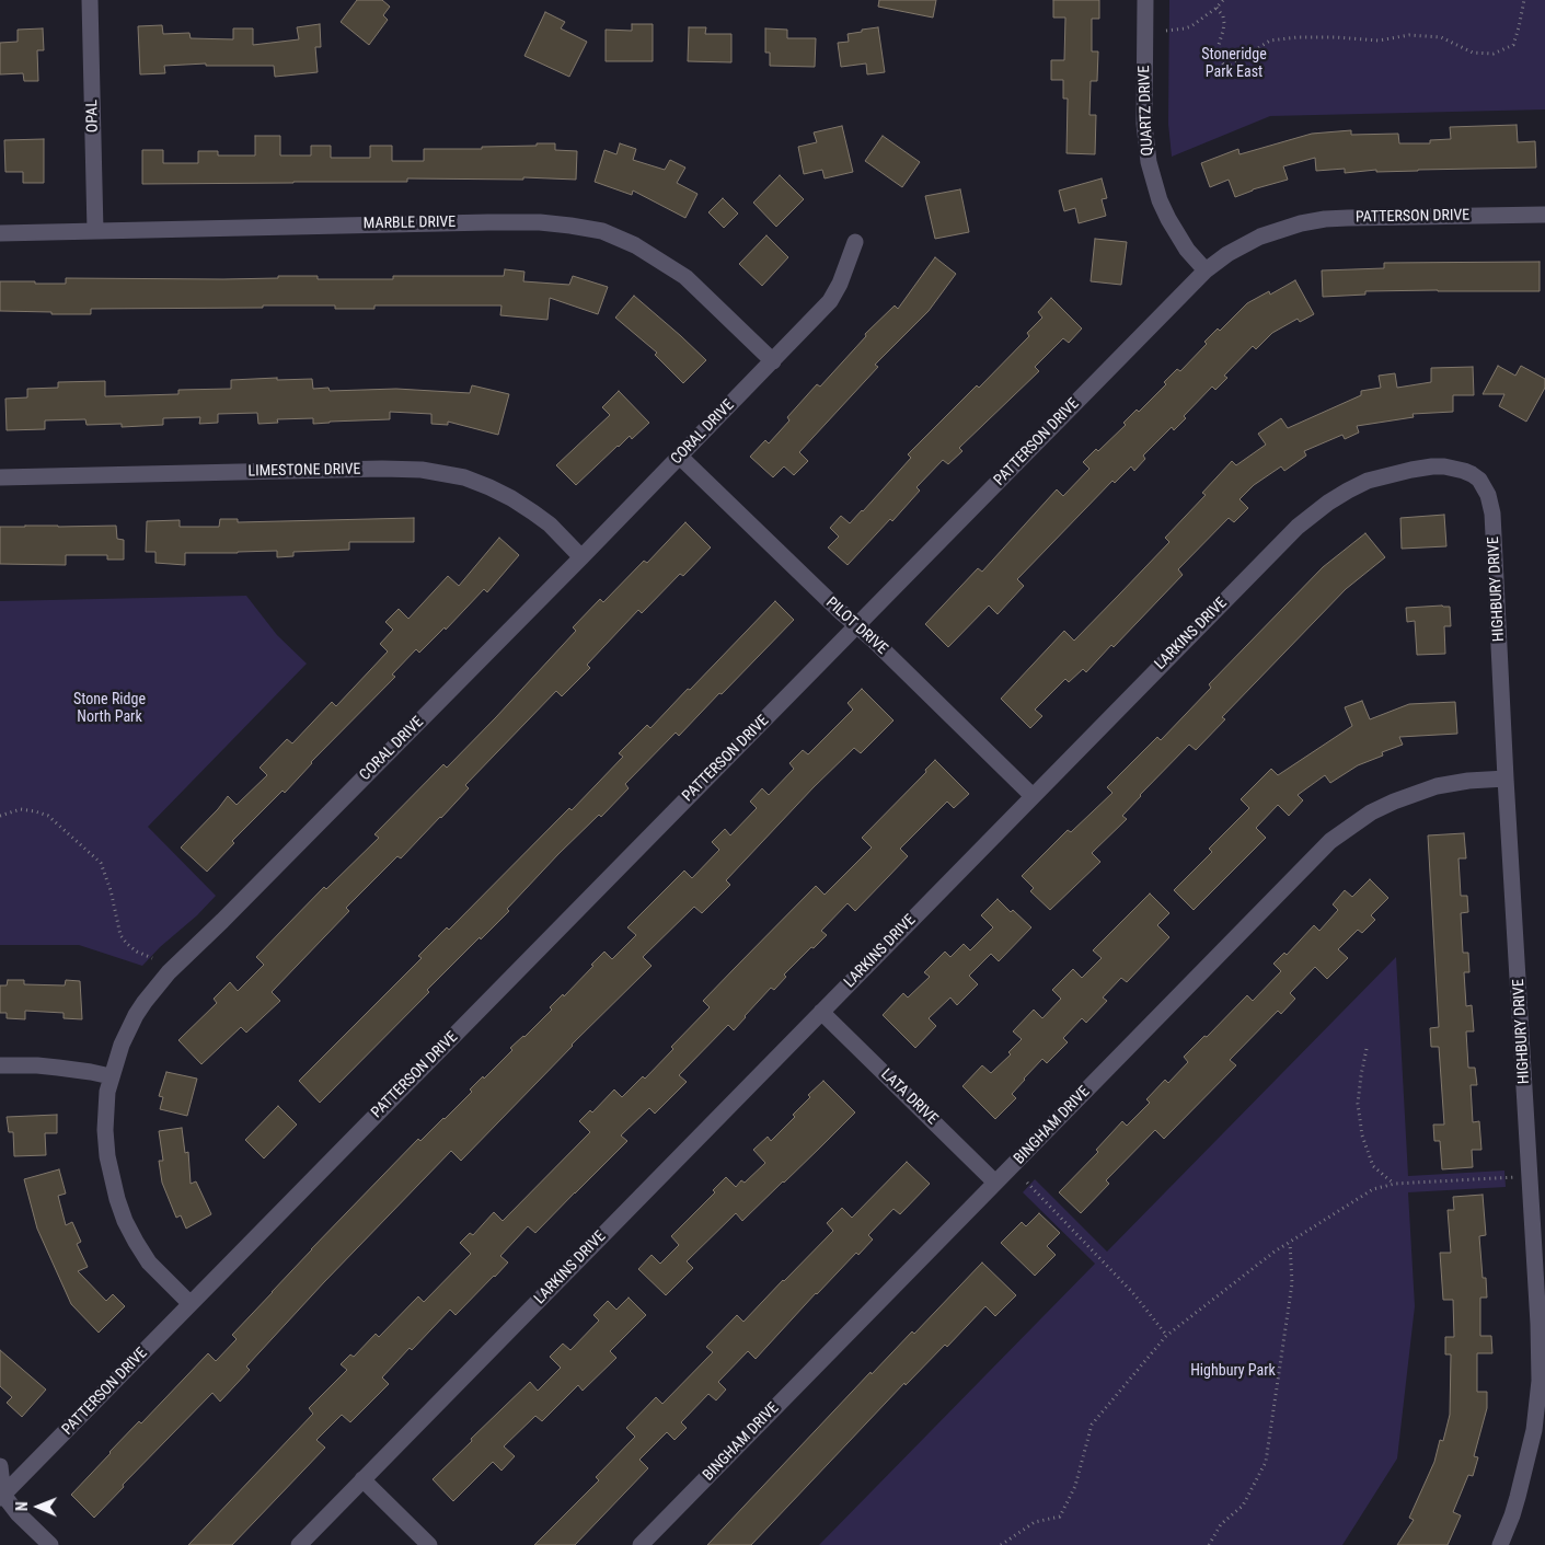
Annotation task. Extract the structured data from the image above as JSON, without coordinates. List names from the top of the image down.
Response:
{
  "streets": {
    "street": [
      "QUARTZ DRIVE",
      "OPAL",
      "PATTERSON DRIVE",
      "MARBLE DRIVE",
      "CORAL DRIVE",
      "LIMESTONE DRIVE",
      "HIGHBURY DRIVE",
      "PILOT DRIVE",
      "LARKINS DRIVE",
      "LATA DRIVE",
      "BINGHAM DRIVE"
    ]
  },
  "crossings": [
    ["QUARTZ DRIVE", "PATTERSON DRIVE"],
    ["OPAL", "MARBLE DRIVE"],
    ["PATTERSON DRIVE", "CORAL DRIVE"],
    ["PATTERSON DRIVE", "PILOT DRIVE"],
    ["MARBLE DRIVE", "CORAL DRIVE"],
    ["CORAL DRIVE", "LIMESTONE DRIVE"],
    ["CORAL DRIVE", "PILOT DRIVE"],
    ["HIGHBURY DRIVE", "LARKINS DRIVE"],
    ["HIGHBURY DRIVE", "BINGHAM DRIVE"],
    ["PILOT DRIVE", "LARKINS DRIVE"],
    ["LARKINS DRIVE", "LATA DRIVE"],
    ["LATA DRIVE", "BINGHAM DRIVE"]
  ],
  "parks": ["Stoneridge Park East", "Stone Ridge North Park", "Highbury Park"],
  "north": "left"
}
